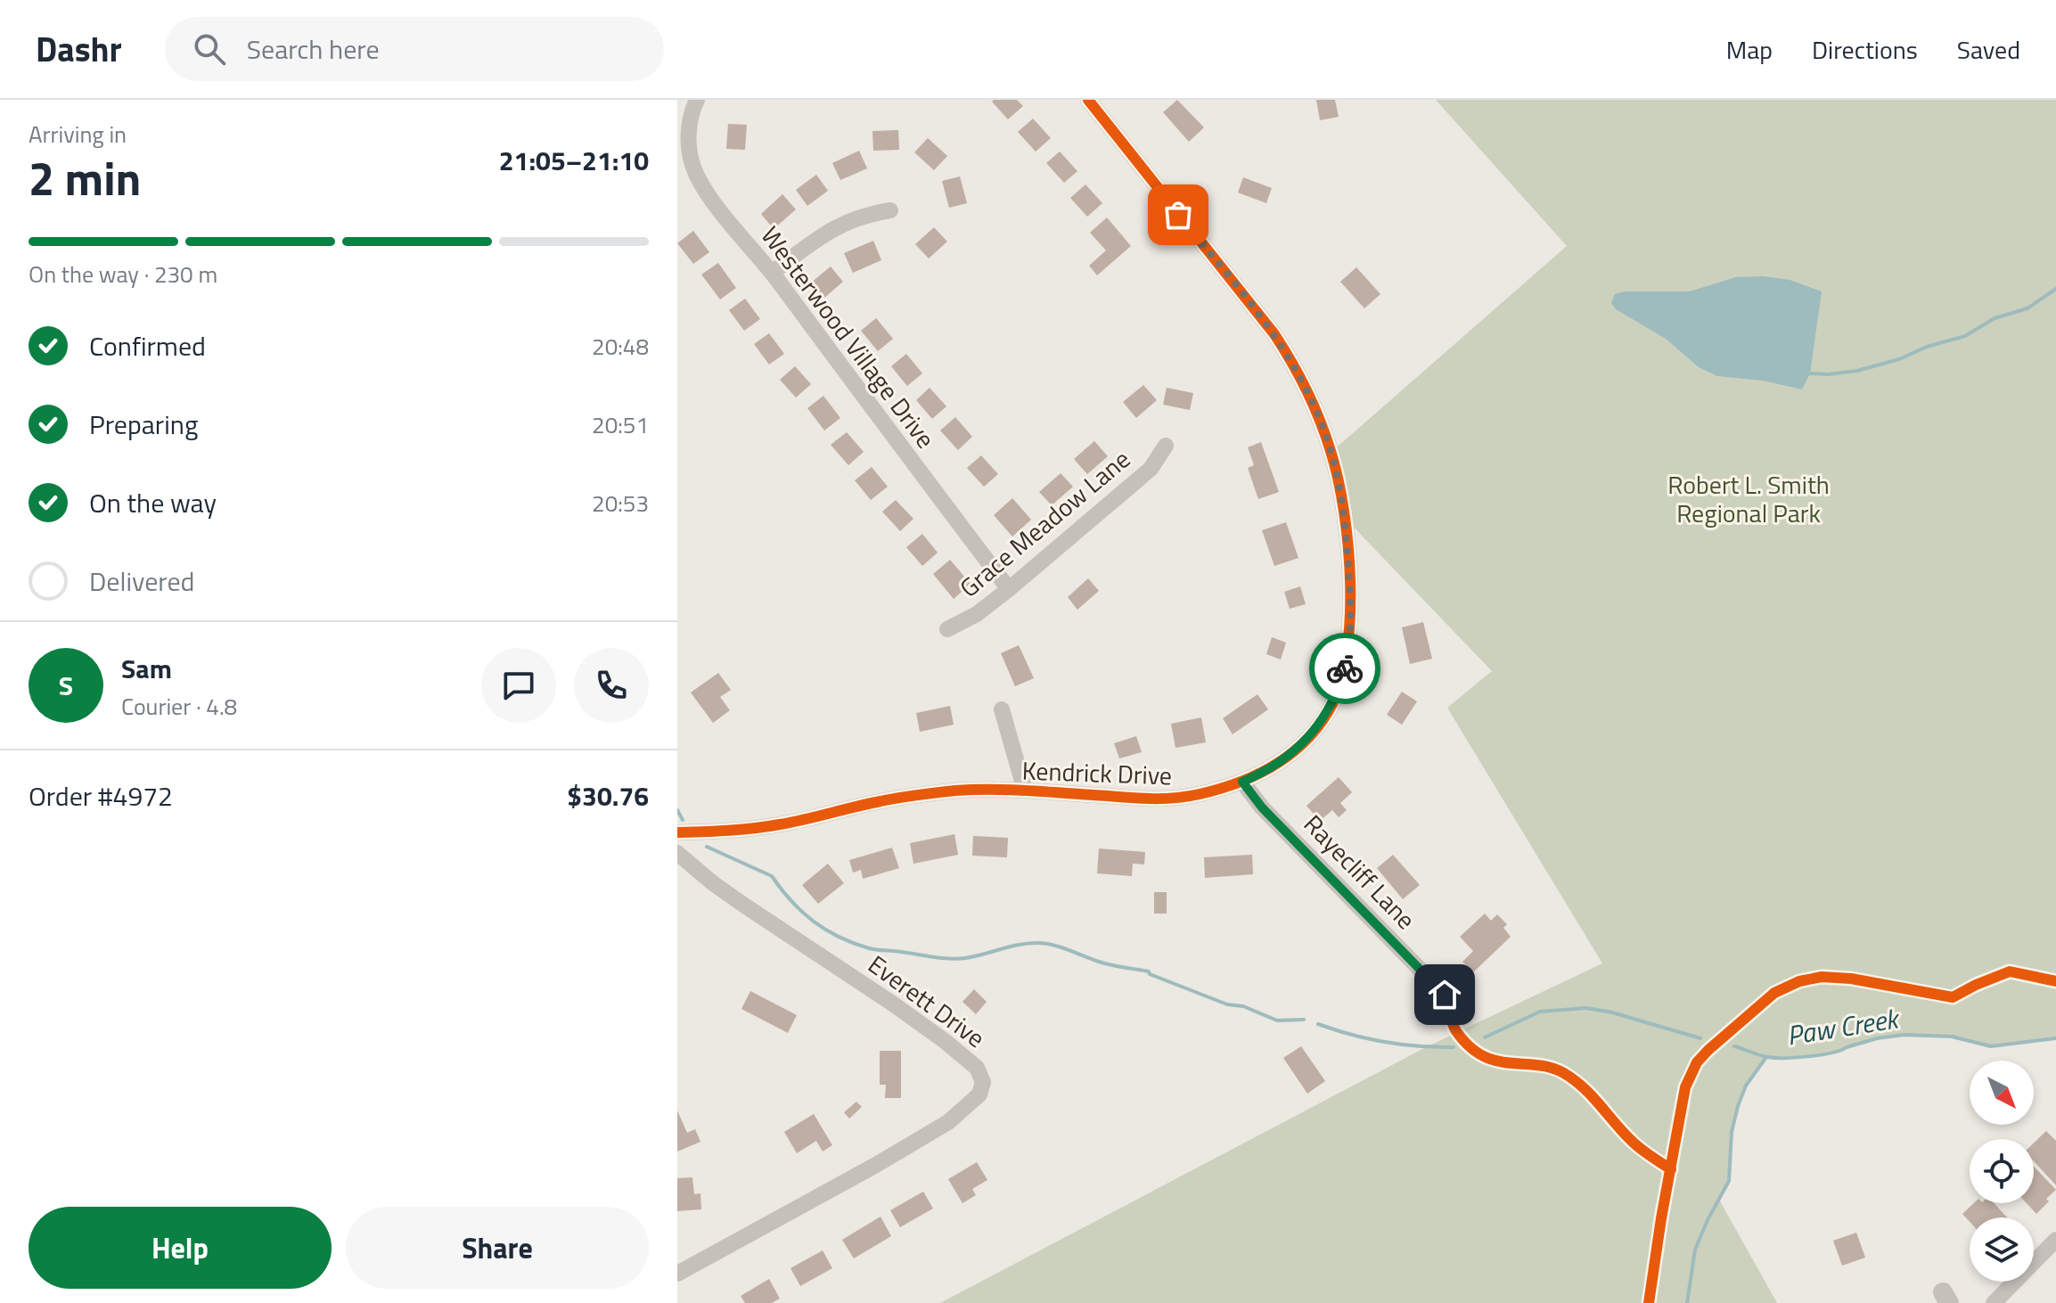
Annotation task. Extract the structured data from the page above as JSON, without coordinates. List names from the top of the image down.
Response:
{
  "streets": {
    "street": [
      "Westerwood Village Drive",
      "Grace Meadow Lane",
      "Kendrick Drive",
      "Rayecliff Lane",
      "Everett Drive"
    ]
  },
  "crossings": [
    ["Westerwood Village Drive", "Grace Meadow Lane"],
    ["Kendrick Drive", "Rayecliff Lane"]
  ],
  "water": ["Paw Creek"],
  "parks": ["Robert L. Smith Regional Park"],
  "north": "bottom right",
  "page": {
    "header": "Dashr",
    "search": "Search here",
    "nav": ["Map", "Directions", "Saved"],
    "heading": ["2 min", "Arriving in", "21:05–21:10"],
    "panel": [
      "Sam",
      "Courier · 4.8",
      "Order #4972",
      "$30.76"
    ],
    "bar": "On the way · 230 m",
    "list": [
      ["Confirmed", "20:48"],
      ["Preparing", "20:51"],
      ["On the way", "20:53"],
      "Delivered"
    ],
    "round": "S",
    "buttons": ["Help", "Share"]
  }
}
